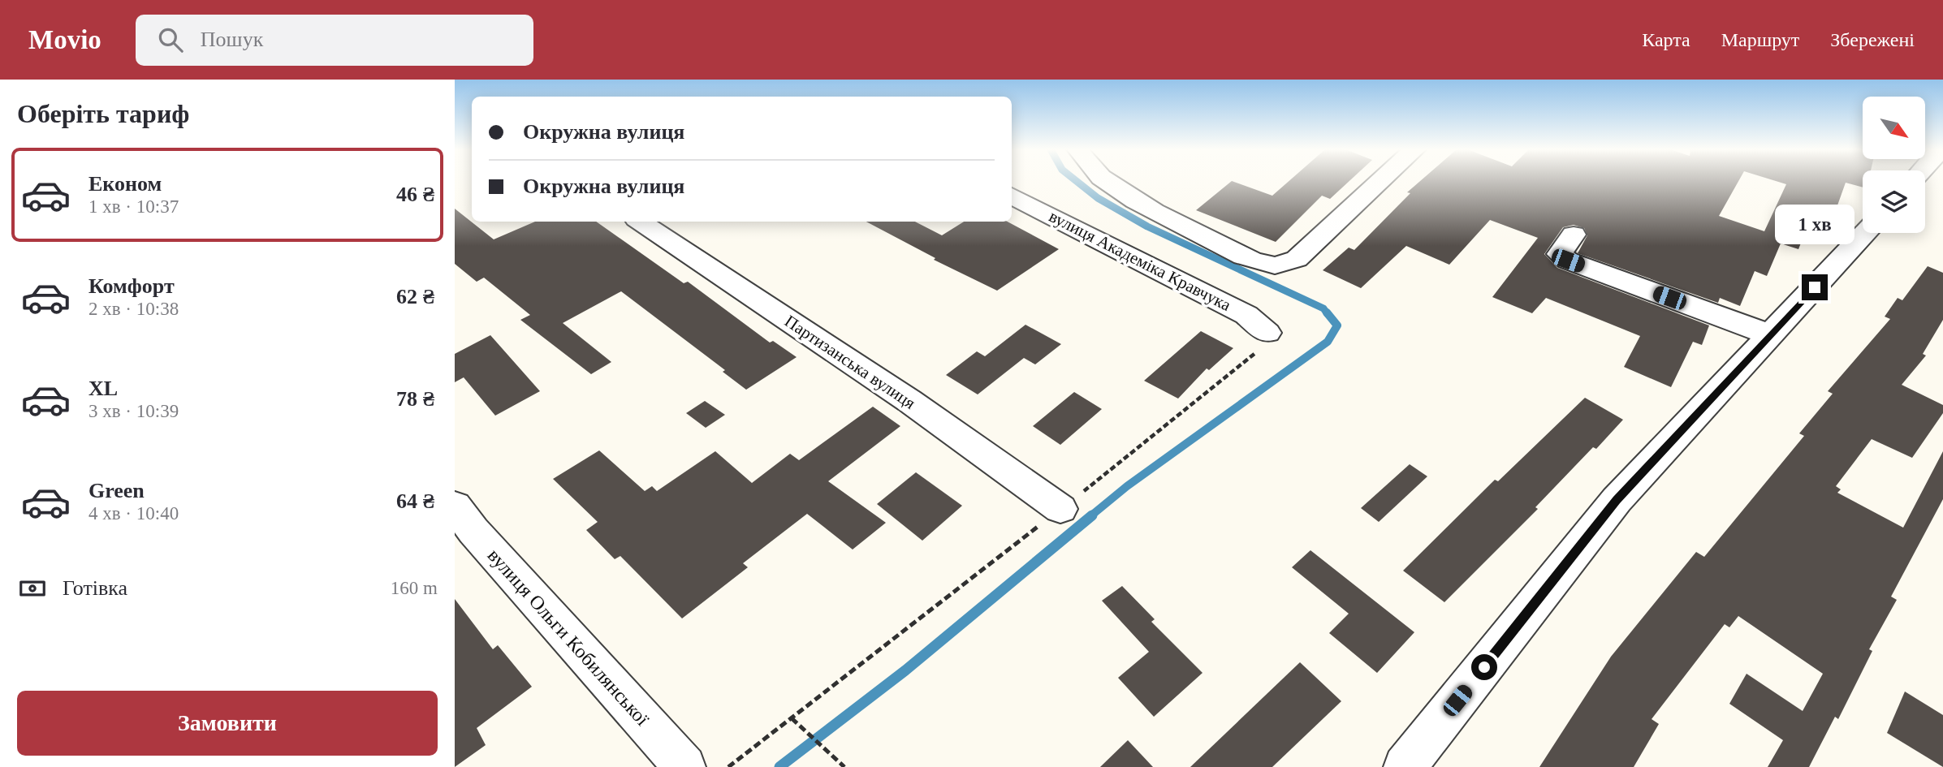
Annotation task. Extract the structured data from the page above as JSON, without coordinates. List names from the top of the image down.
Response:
{
  "streets": {
    "street": ["вулиця Академіка Кравчука", "Партизанська вулиця", "вулиця Ольги Кобилянської"]
  },
  "north": "bottom right",
  "page": {
    "header": "Movio",
    "search": "Пошук",
    "nav": ["Карта", "Маршрут", "Збережені"],
    "heading": "Оберіть тариф",
    "banner": ["Окружна вулиця", "Окружна вулиця"],
    "list": [
      {
        "name": "Економ",
        "note": "1 хв · 10:37",
        "value": "46 ₴"
      },
      {
        "name": "Комфорт",
        "note": "2 хв · 10:38",
        "value": "62 ₴"
      },
      {
        "name": "XL",
        "note": "3 хв · 10:39",
        "value": "78 ₴"
      },
      {
        "name": "Green",
        "note": "4 хв · 10:40",
        "value": "64 ₴"
      }
    ],
    "bubble": "1 хв",
    "pay": ["Готівка", "160 m"],
    "buttons": "Замовити"
  }
}
